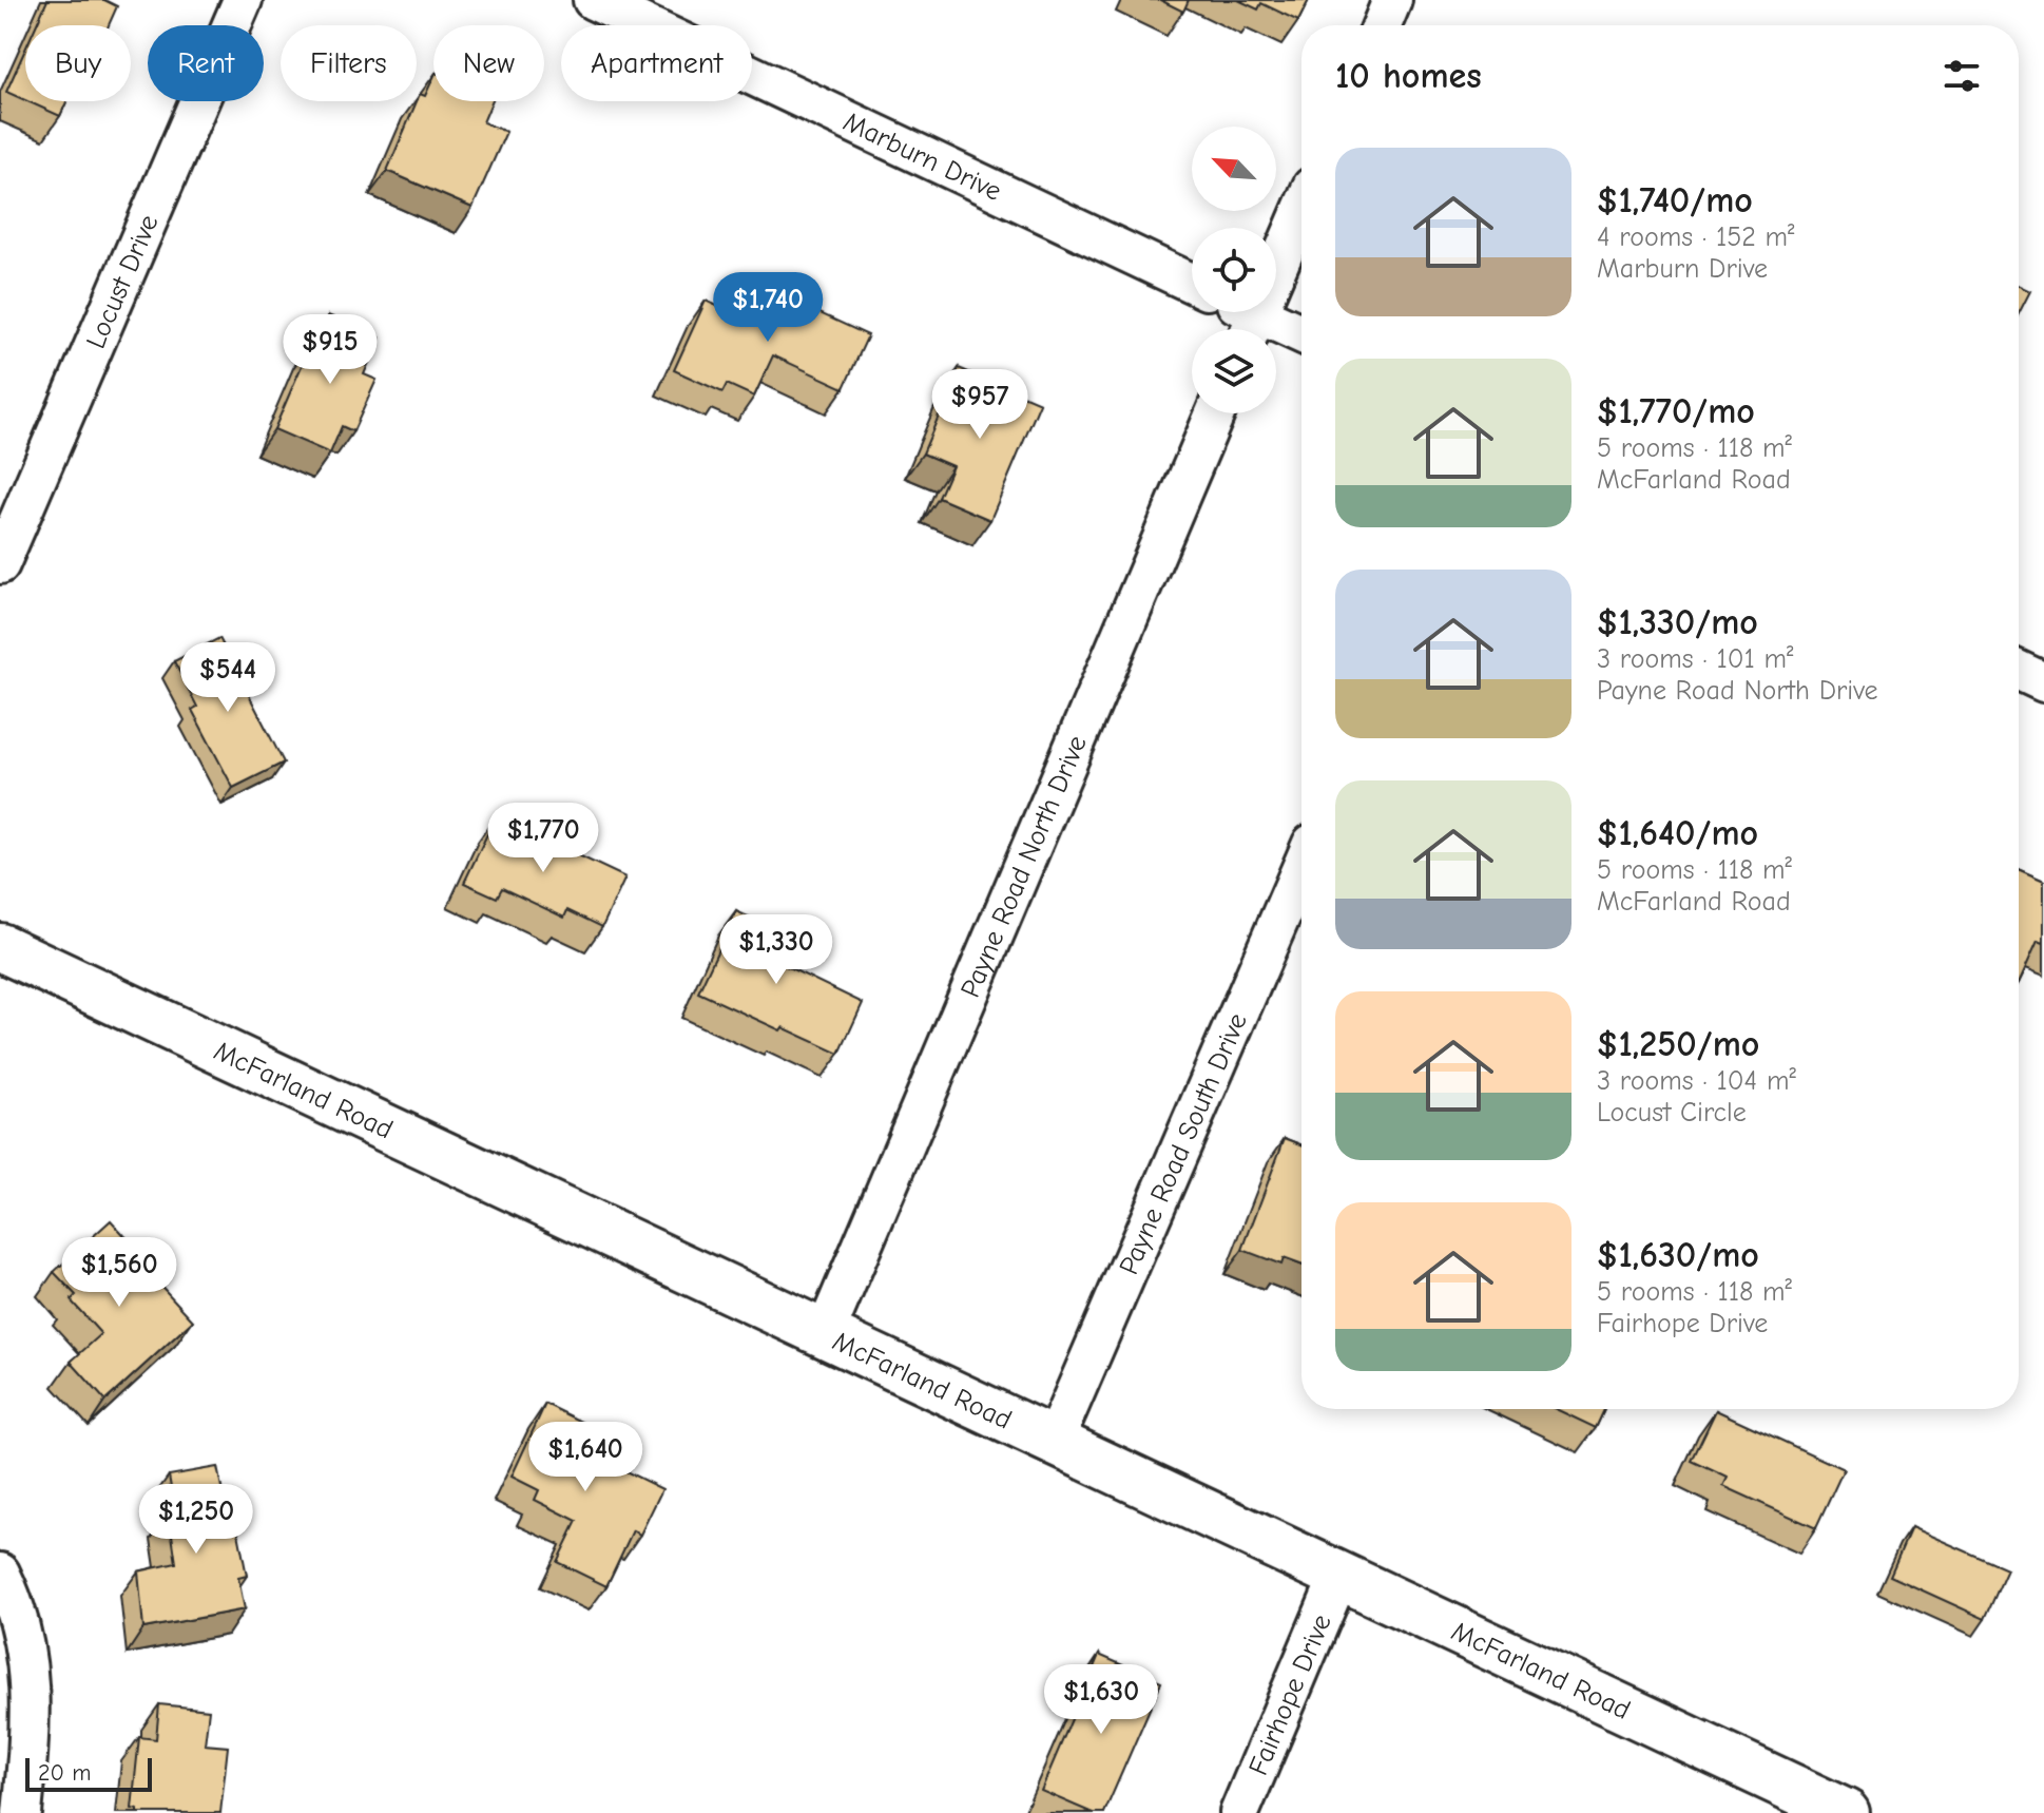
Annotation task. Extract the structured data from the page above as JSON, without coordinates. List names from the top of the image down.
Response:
{
  "streets": {
    "street": [
      "Marburn Drive",
      "Locust Drive",
      "Payne Road North Drive",
      "McFarland Road",
      "Payne Road South Drive",
      "Fairhope Drive"
    ]
  },
  "crossings": [
    ["Payne Road North Drive", "McFarland Road"],
    ["McFarland Road", "Payne Road South Drive"],
    ["McFarland Road", "Fairhope Drive"]
  ],
  "scale_bar": "20 m",
  "north": "top left",
  "page": {
    "chip": [
      "Buy",
      "Rent",
      "Filters",
      "New",
      "Apartment"
    ],
    "heading": "10 homes",
    "list": [
      {
        "name": "$1,740/mo",
        "note": "4 rooms · 152 m² · Marburn Drive"
      },
      {
        "name": "$1,770/mo",
        "note": "5 rooms · 118 m² · McFarland Road"
      },
      {
        "name": "$1,330/mo",
        "note": "3 rooms · 101 m² · Payne Road North Drive"
      },
      {
        "name": "$1,640/mo",
        "note": "5 rooms · 118 m² · McFarland Road"
      },
      {
        "name": "$1,250/mo",
        "note": "3 rooms · 104 m² · Locust Circle"
      },
      {
        "name": "$1,630/mo",
        "note": "5 rooms · 118 m² · Fairhope Drive"
      }
    ],
    "price": [
      "$1,740",
      "$915",
      "$957",
      "$544",
      "$1,770",
      "$1,330",
      "$1,560",
      "$1,640",
      "$1,250",
      "$1,630"
    ],
    "scale": "20 m"
  }
}
